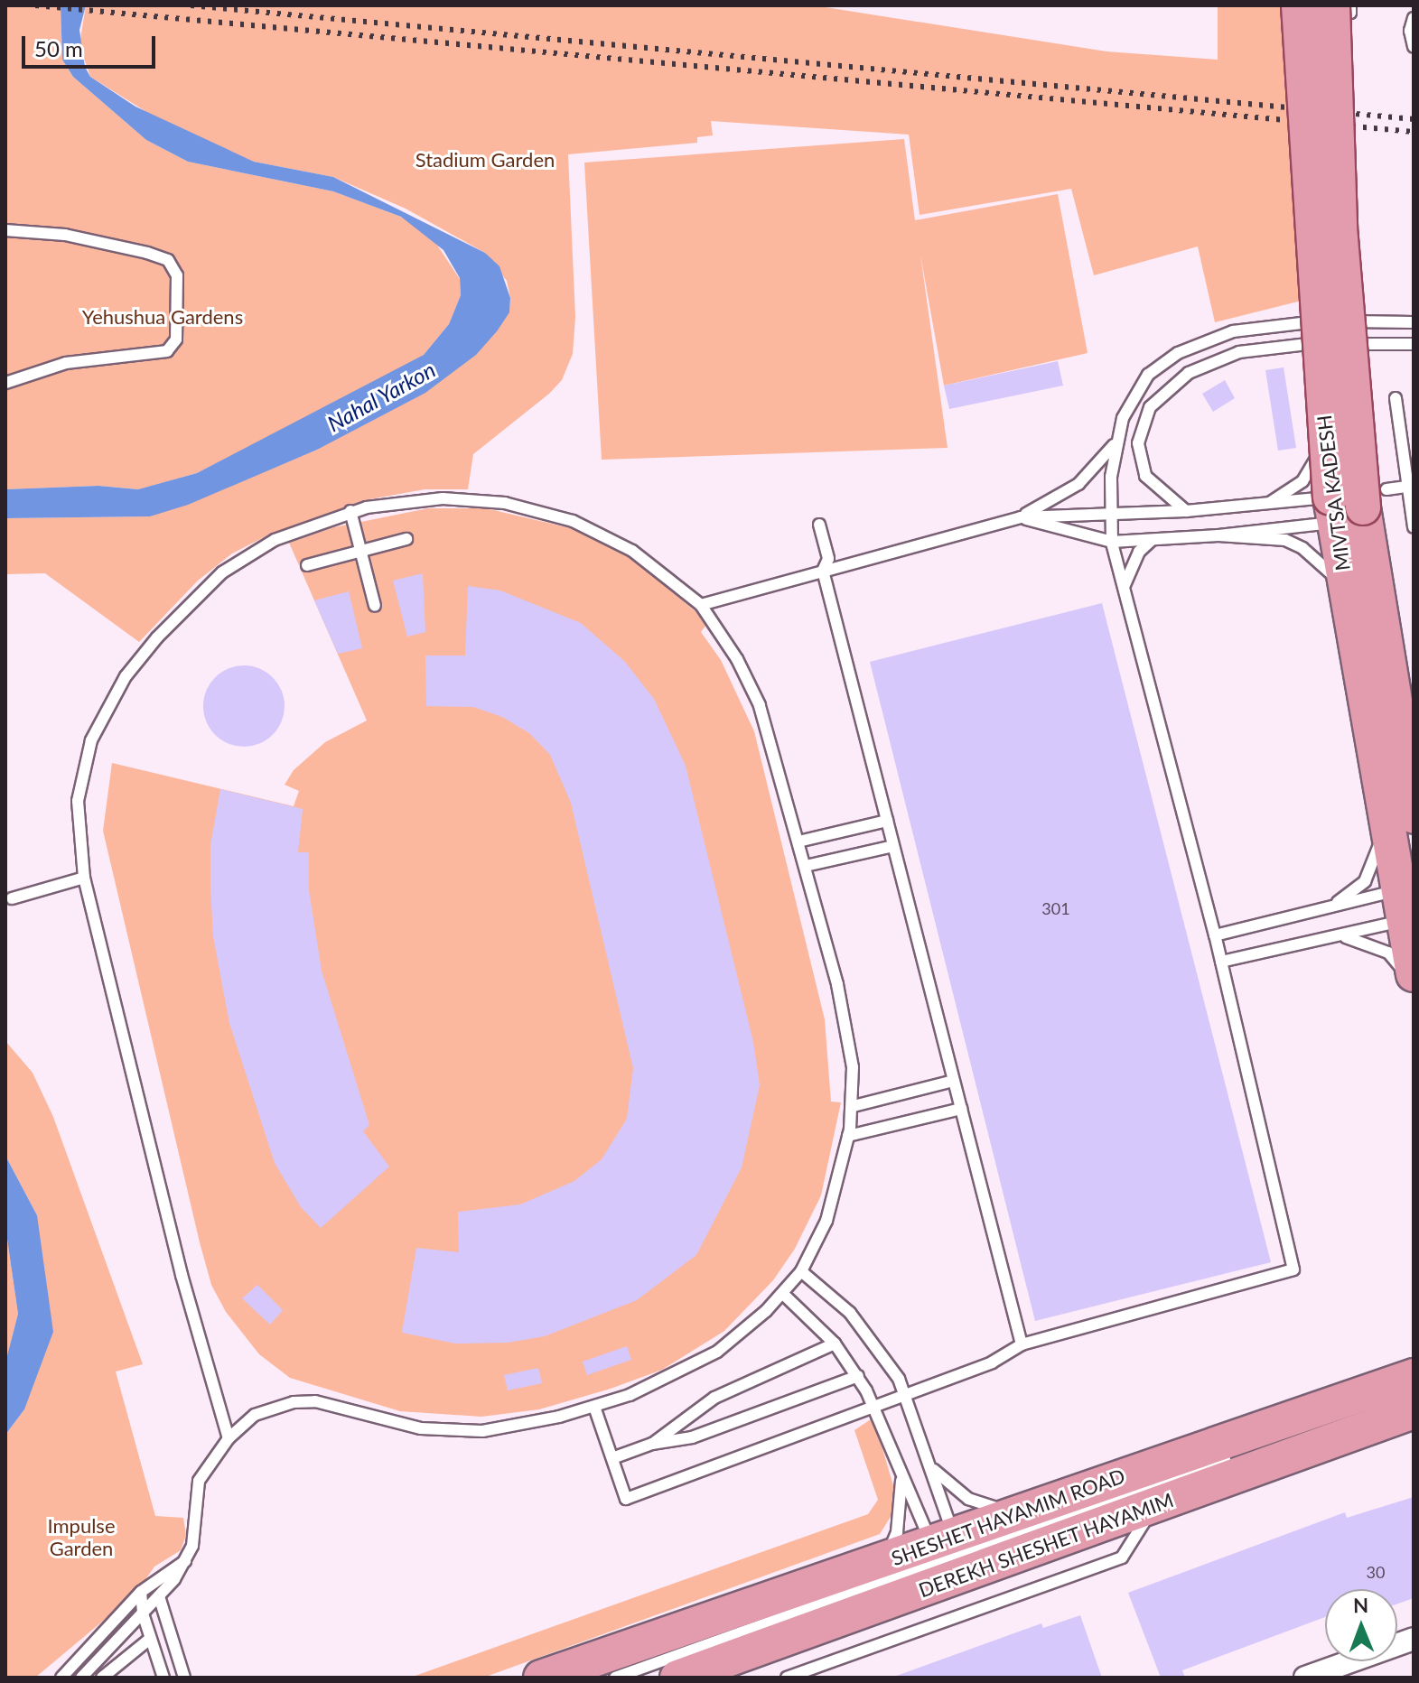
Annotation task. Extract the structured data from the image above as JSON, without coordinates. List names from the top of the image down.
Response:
{
  "streets": {
    "main road": ["MIVTSA KADESH", "DEREKH SHESHET HAYAMIM"],
    "lane": ["SHESHET HAYAMIM ROAD"]
  },
  "crossings": [
    ["SHESHET HAYAMIM ROAD", "DEREKH SHESHET HAYAMIM"]
  ],
  "water": ["Nahal Yarkon"],
  "parks": ["Stadium Garden", "Yehushua Gardens", "Impulse Garden"],
  "house_numbers": ["301", "30"],
  "scale_bar": "50 m",
  "north": "top"
}
